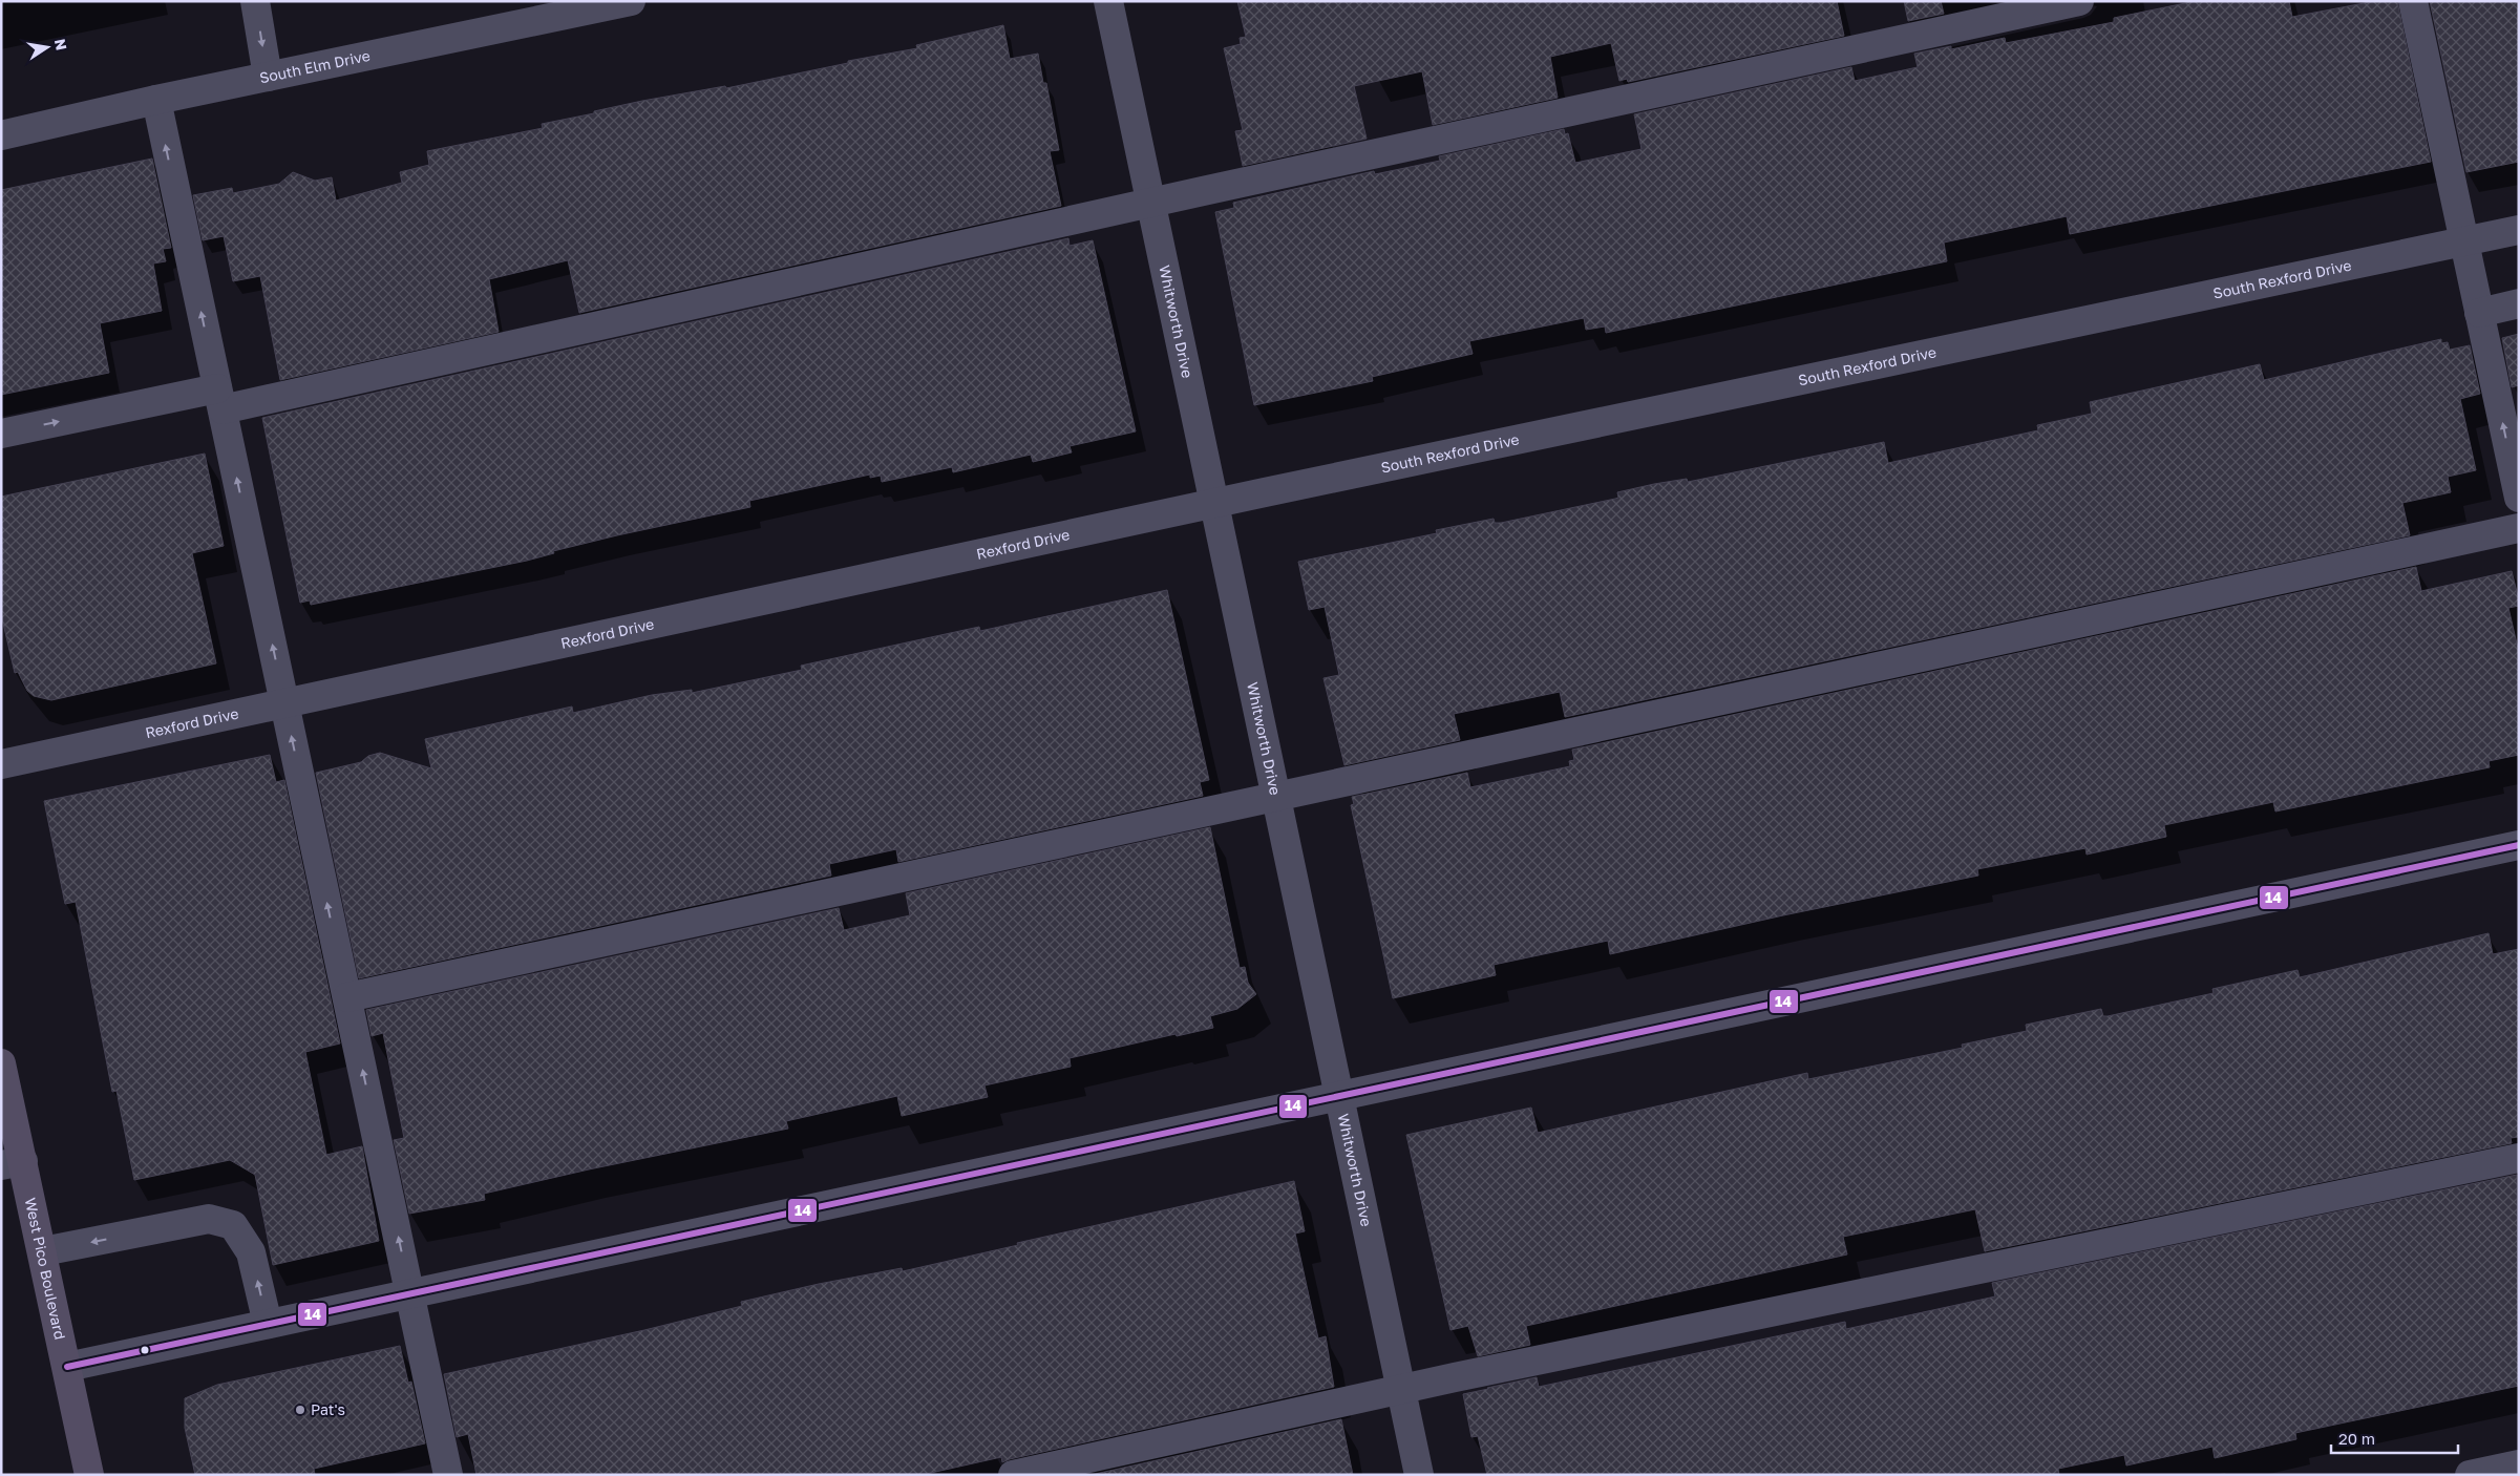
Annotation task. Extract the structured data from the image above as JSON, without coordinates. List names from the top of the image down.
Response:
{
  "streets": {
    "main road": ["West Pico Boulevard"],
    "street": [
      "South Elm Drive",
      "South Rexford Drive",
      "Whitworth Drive",
      "Rexford Drive"
    ]
  },
  "crossings": [
    ["South Rexford Drive", "Whitworth Drive"],
    ["South Rexford Drive", "Rexford Drive"],
    ["Whitworth Drive", "Rexford Drive"]
  ],
  "places": ["Pat's"],
  "lines": ["transit line 14"],
  "scale_bar": "20 m",
  "north": "right"
}
